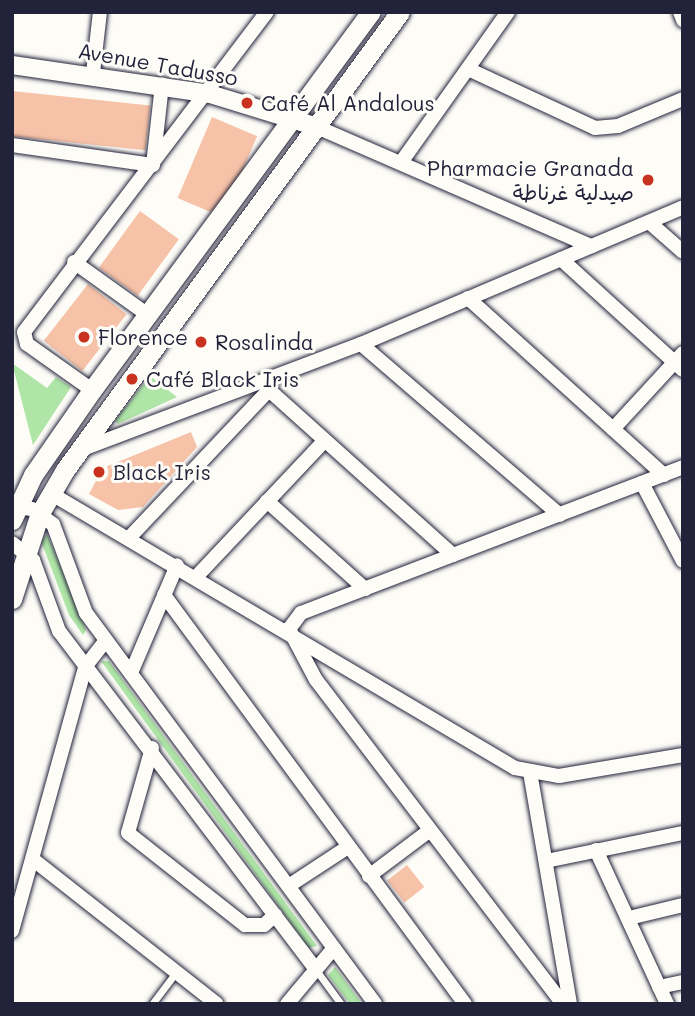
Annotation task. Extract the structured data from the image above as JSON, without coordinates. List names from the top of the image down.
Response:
{
  "streets": {
    "street": ["Avenue Tadusso"]
  },
  "places": [
    "Café Al Andalous",
    "Pharmacie Granada صيدلية غرناطة",
    "Florence",
    "Rosalinda",
    "Café Black Iris",
    "Black Iris"
  ]
}
